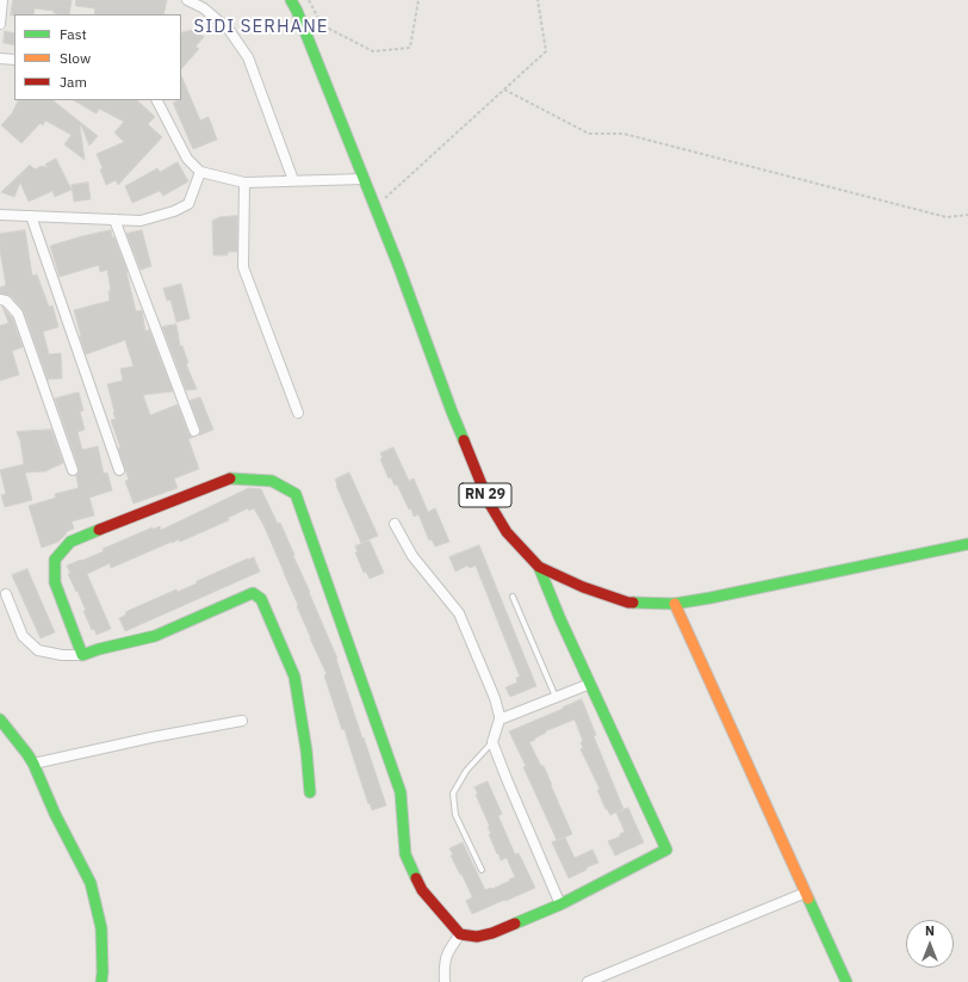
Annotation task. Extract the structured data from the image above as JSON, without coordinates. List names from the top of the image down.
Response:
{
  "streets": {
    "main road": ["RN 29"]
  },
  "districts": ["SIDI SERHANE"],
  "legend": ["Fast", "Slow", "Jam"],
  "north": "top"
}
